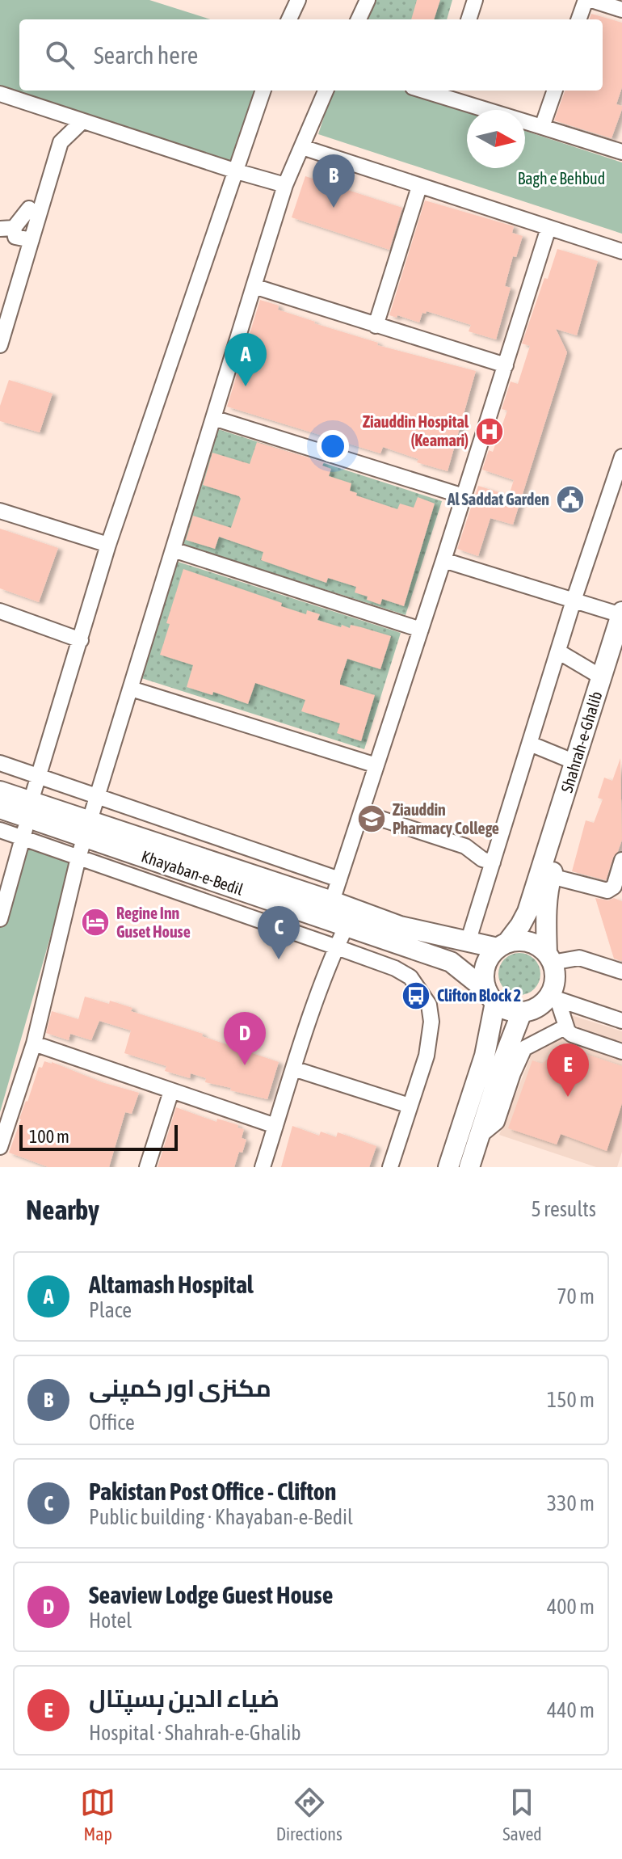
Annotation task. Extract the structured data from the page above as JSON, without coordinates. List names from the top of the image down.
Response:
{
  "streets": {
    "main road": ["Shahrah-e-Ghalib", "Khayaban-e-Bedil"]
  },
  "parks": ["Bagh e Behbud"],
  "places": {
    "hospital": ["Ziauddin Hospital (Keamari)"],
    "public building": ["Al Saddat Garden"],
    "school or university": ["Ziauddin Pharmacy College"],
    "hotel": ["Regine Inn Guset House"],
    "bus stop": ["Clifton Block 2"]
  },
  "scale_bar": "100 m",
  "north": "right",
  "page": {
    "search": "Search here",
    "pins": [
      "B",
      "A",
      "C",
      "D",
      "E"
    ],
    "scale": "100 m",
    "heading": ["Nearby", "5 results"],
    "list": [
      {
        "mark": "A",
        "name": "Altamash Hospital",
        "note": "Place",
        "value": "70 m"
      },
      {
        "mark": "B",
        "name": "مکنزی اور کمپنی",
        "note": "Office",
        "value": "150 m"
      },
      {
        "mark": "C",
        "name": "Pakistan Post Office - Clifton",
        "note": "Public building · Khayaban-e-Bedil",
        "value": "330 m"
      },
      {
        "mark": "D",
        "name": "Seaview Lodge Guest House",
        "note": "Hotel",
        "value": "400 m"
      },
      {
        "mark": "E",
        "name": "ضیاء الدین ہسپتال",
        "note": "Hospital · Shahrah-e-Ghalib",
        "value": "440 m"
      }
    ],
    "nav": ["Map", "Directions", "Saved"]
  }
}
